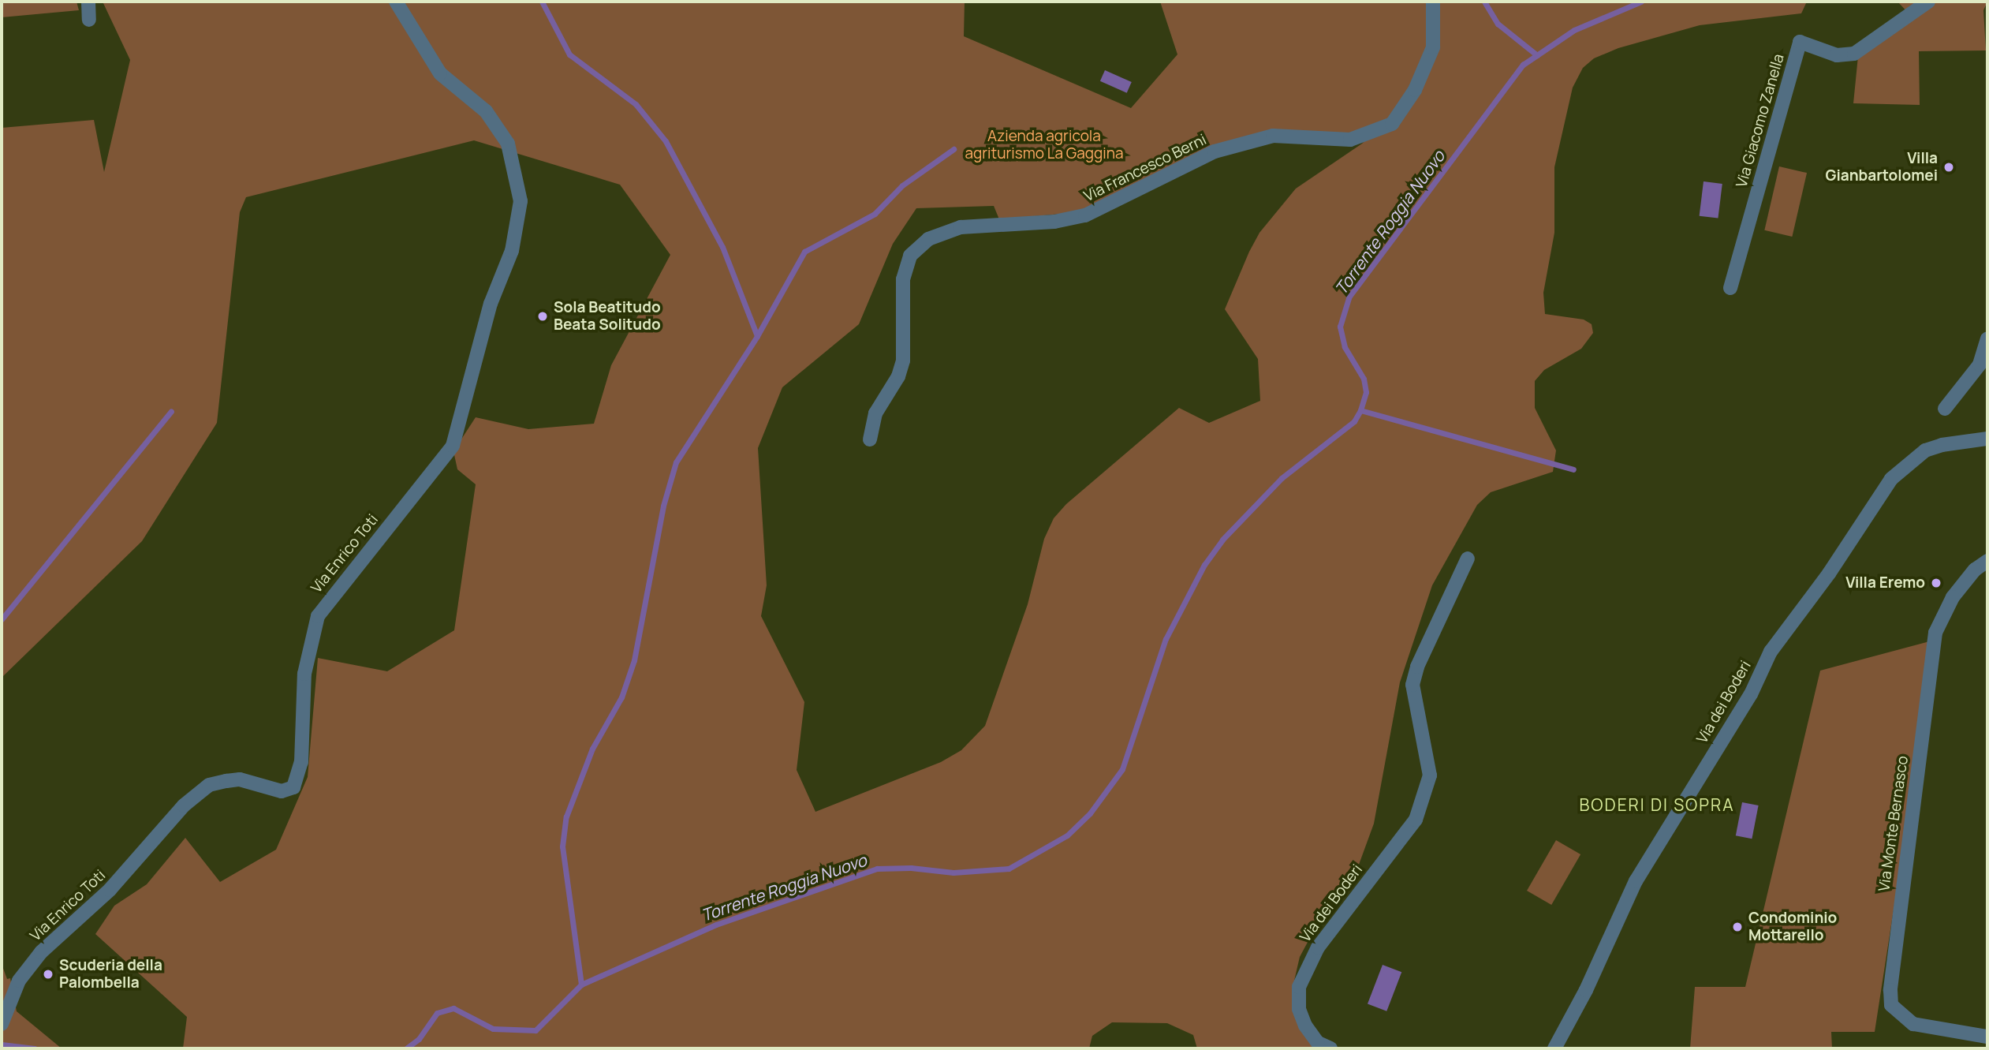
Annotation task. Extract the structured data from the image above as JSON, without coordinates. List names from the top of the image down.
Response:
{
  "streets": {
    "street": [
      "Via Giacomo Zanella",
      "Via Francesco Berni",
      "Via Enrico Toti",
      "Via dei Boderi",
      "Via Monte Bernasco"
    ]
  },
  "districts": ["BODERI DI SOPRA"],
  "water": ["Torrente Roggia Nuovo"],
  "parks": ["Azienda agricola agriturismo La Gaggina"],
  "places": [
    "Villa Gianbartolomei",
    "Sola Beatitudo Beata Solitudo",
    "Villa Eremo",
    "Condominio Mottarello",
    "Scuderia della Palombella"
  ]
}
